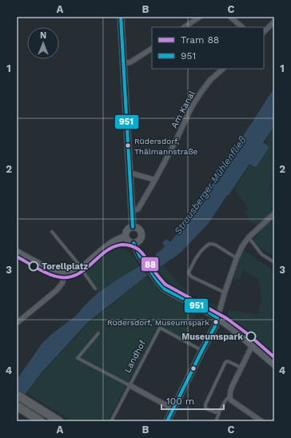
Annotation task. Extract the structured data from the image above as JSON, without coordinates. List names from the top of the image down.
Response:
{
  "streets": {
    "street": ["Am Kanal", "Landhof"]
  },
  "water": ["Strausberger Mühlenfließ"],
  "places": [
    "Rüdersdorf, Thälmannstraße",
    "Torellplatz",
    "Rüdersdorf, Museumspark",
    "Museumspark"
  ],
  "lines": ["transit line 951", "tram line 88"],
  "legend": ["Tram 88", "951"],
  "scale_bar": "100 m",
  "north": "top",
  "grid": {
    "columns": ["A", "B", "C"],
    "rows": [
      "1",
      "2",
      "3",
      "4"
    ]
  }
}
